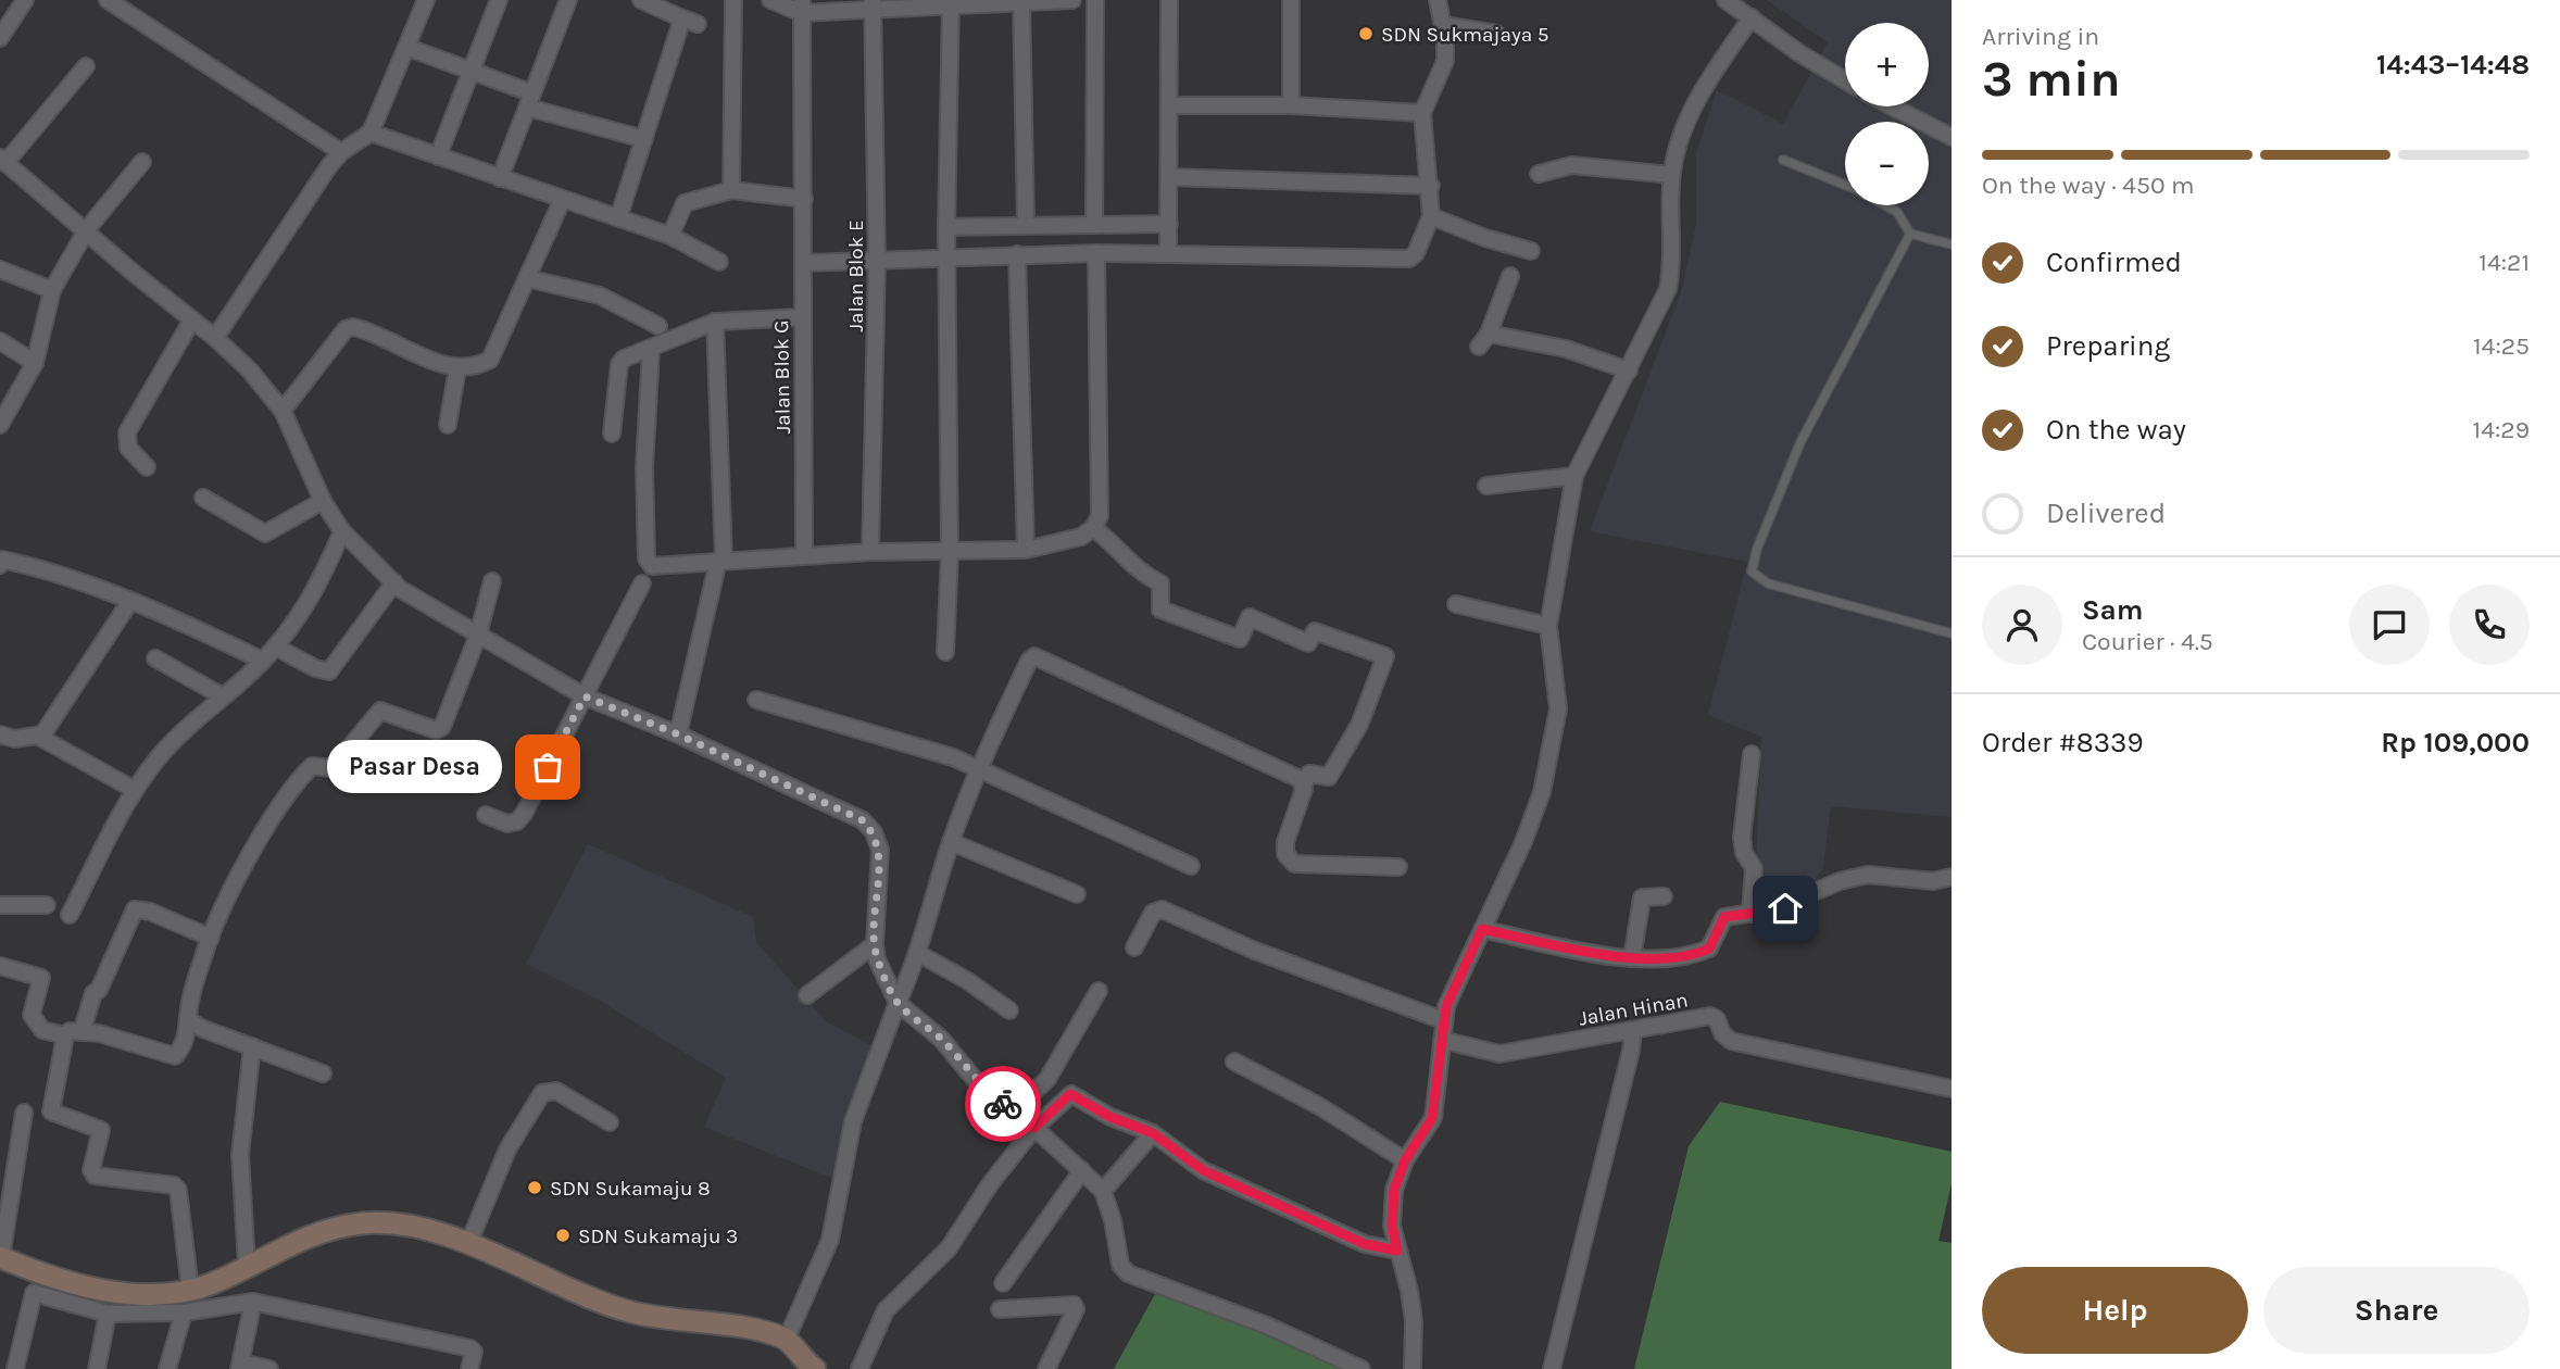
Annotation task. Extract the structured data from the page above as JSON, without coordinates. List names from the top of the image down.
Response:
{
  "streets": {
    "street": ["Jalan Blok E", "Jalan Blok G", "Jalan Hinan"]
  },
  "places": [
    "SDN Sukmajaya 5",
    "Pasar Desa",
    "SDN Sukamaju 8",
    "SDN Sukamaju 3"
  ],
  "page": {
    "heading": ["3 min", "Arriving in", "14:43–14:48"],
    "panel": [
      "Sam",
      "Courier · 4.5",
      "Order #8339",
      "Rp 109,000"
    ],
    "map_buttons": ["+", "−"],
    "bar": "On the way · 450 m",
    "list": [
      ["Confirmed", "14:21"],
      ["Preparing", "14:25"],
      ["On the way", "14:29"],
      "Delivered"
    ],
    "bubble": "Pasar Desa",
    "buttons": ["Help", "Share"]
  }
}
